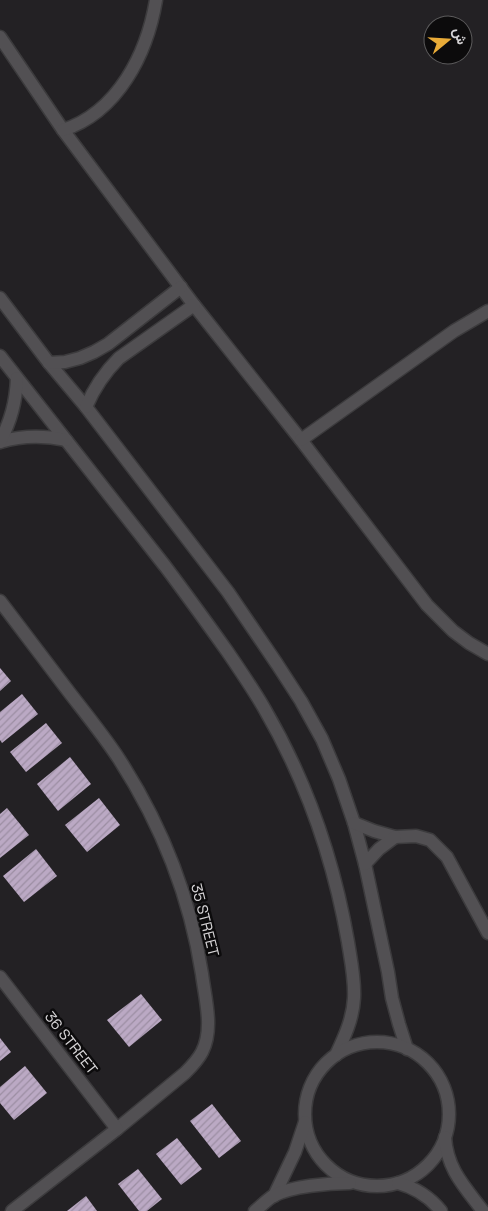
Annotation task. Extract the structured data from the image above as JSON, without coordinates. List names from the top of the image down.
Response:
{
  "streets": {
    "street": ["35 STREET", "36 STREET"]
  },
  "crossings": [
    ["35 STREET", "36 STREET"]
  ],
  "north": "right"
}
